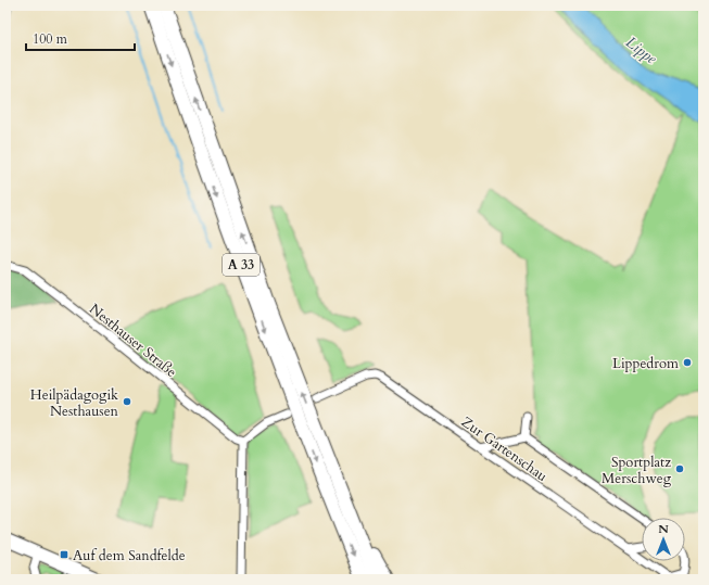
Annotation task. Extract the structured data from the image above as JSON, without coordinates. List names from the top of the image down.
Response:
{
  "streets": {
    "highway": ["A 33"],
    "street": ["Nesthauser Straße", "Zur Gartenschau"]
  },
  "water": ["Lippe"],
  "places": {
    "other": ["Lippedrom", "Heilpädagogik Nesthausen", "Sportplatz Merschweg"],
    "transit": ["Auf dem Sandfelde"]
  },
  "scale_bar": "100 m",
  "north": "top"
}
